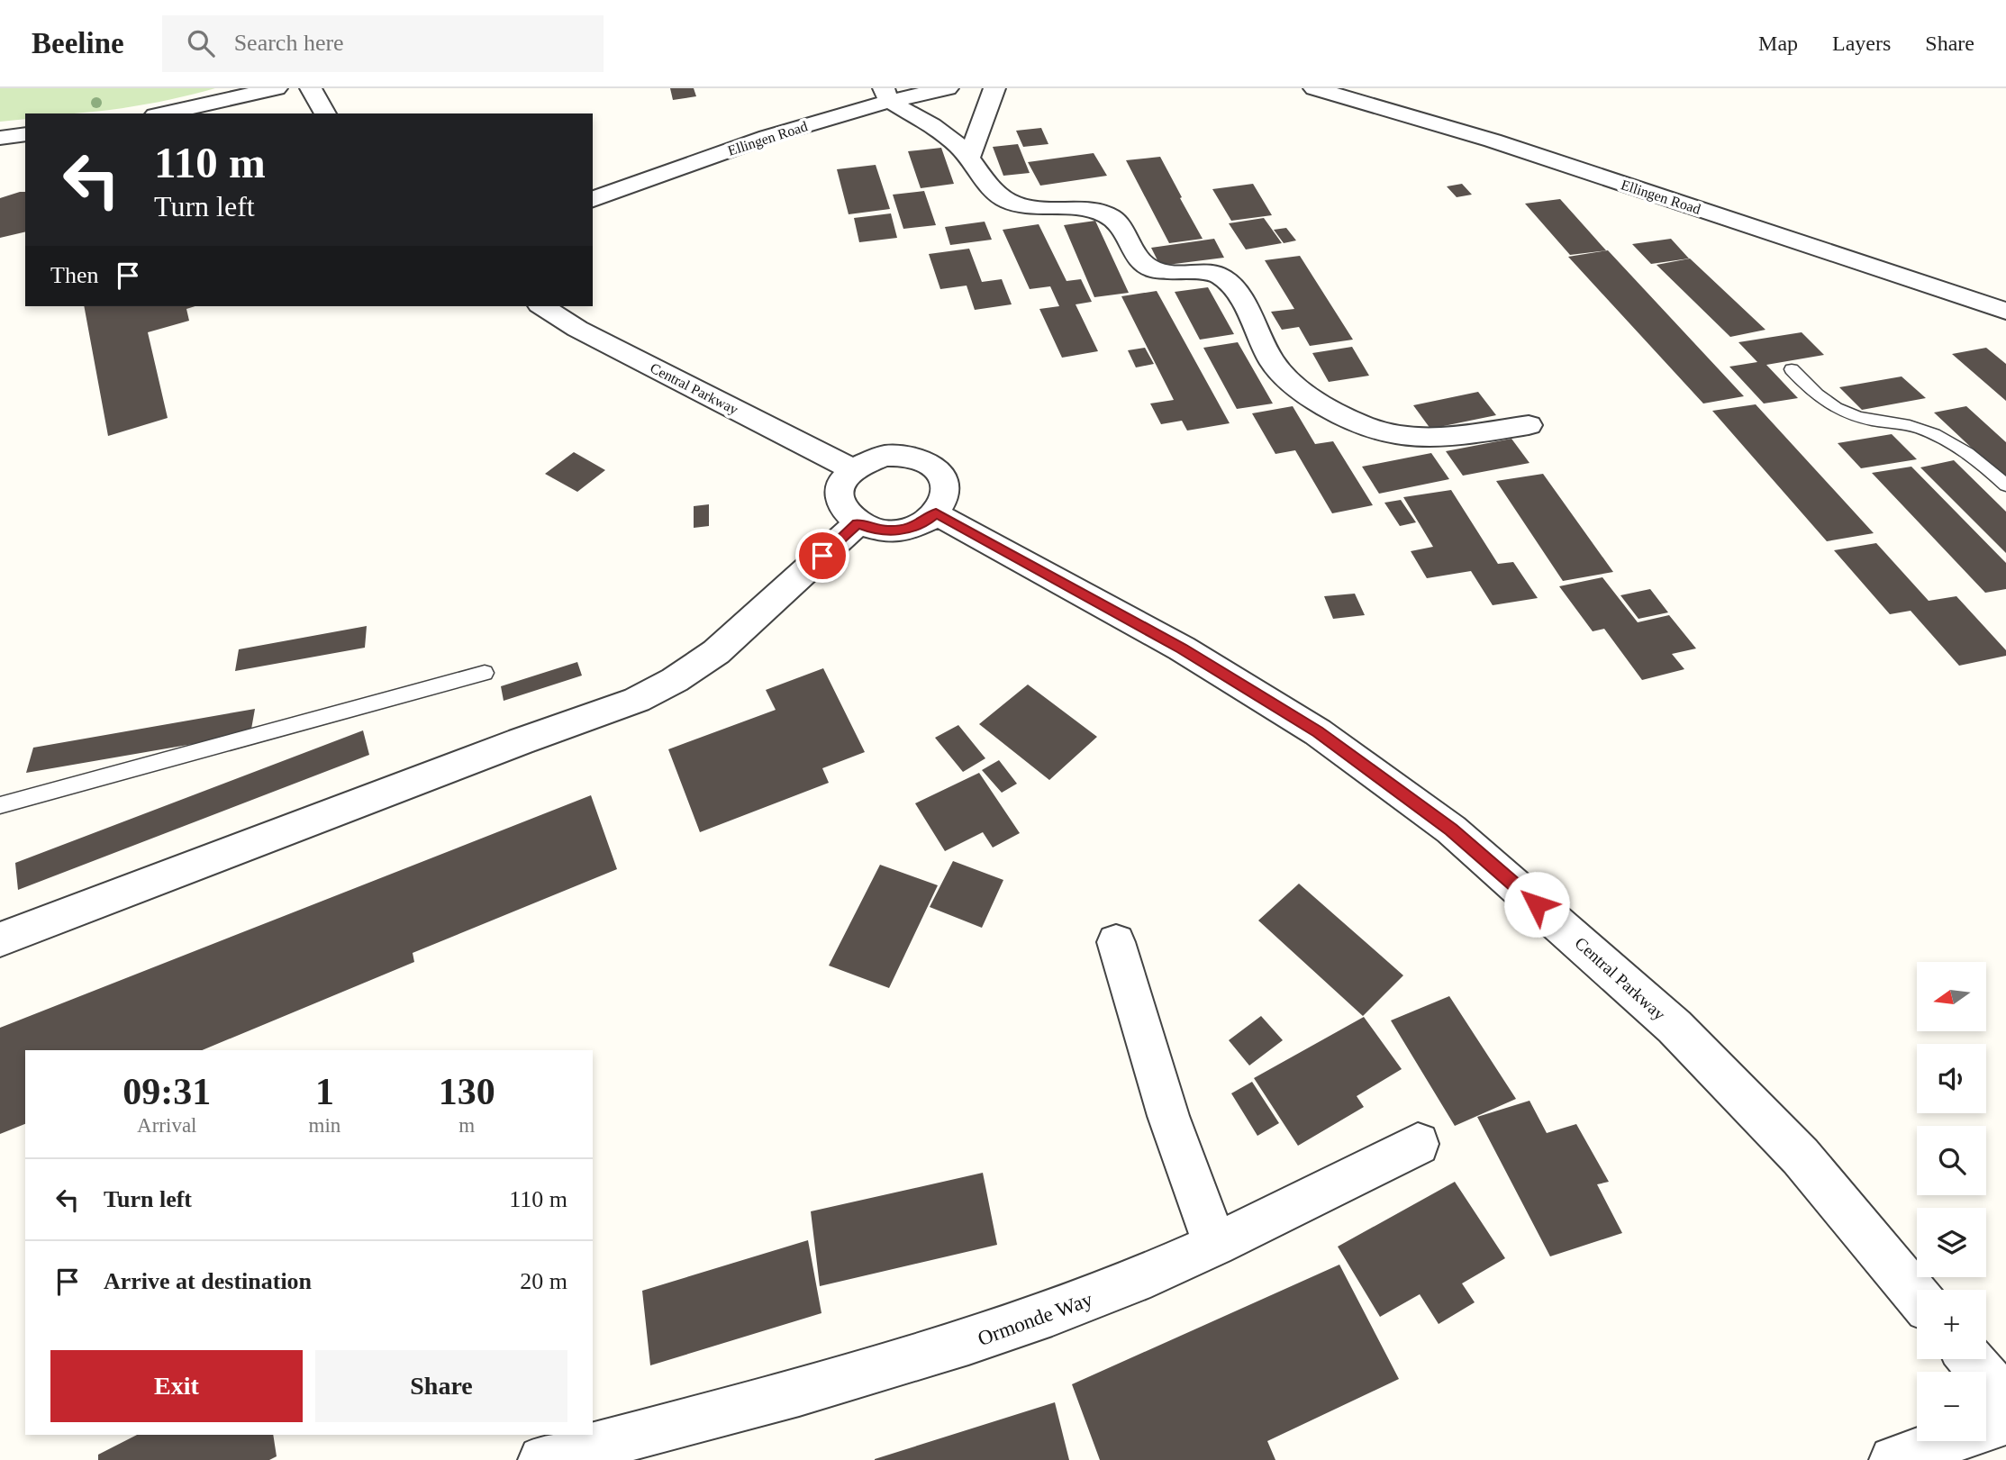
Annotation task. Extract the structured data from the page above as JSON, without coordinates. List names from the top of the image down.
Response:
{
  "streets": {
    "street": ["Ellingen Road", "Central Parkway", "Ormonde Way"]
  },
  "north": "left",
  "page": {
    "header": "Beeline",
    "search": "Search here",
    "nav": ["Map", "Layers", "Share"],
    "turn": ["110 m", "Turn left"],
    "then": "Then",
    "map_buttons": ["+", "−"],
    "eta": [
      "09:31",
      "Arrival",
      "1",
      "min",
      "130",
      "m"
    ],
    "list": [
      {
        "name": "Turn left",
        "value": "110 m"
      },
      {
        "name": "Arrive at destination",
        "value": "20 m"
      }
    ],
    "buttons": ["Exit", "Share"]
  }
}
